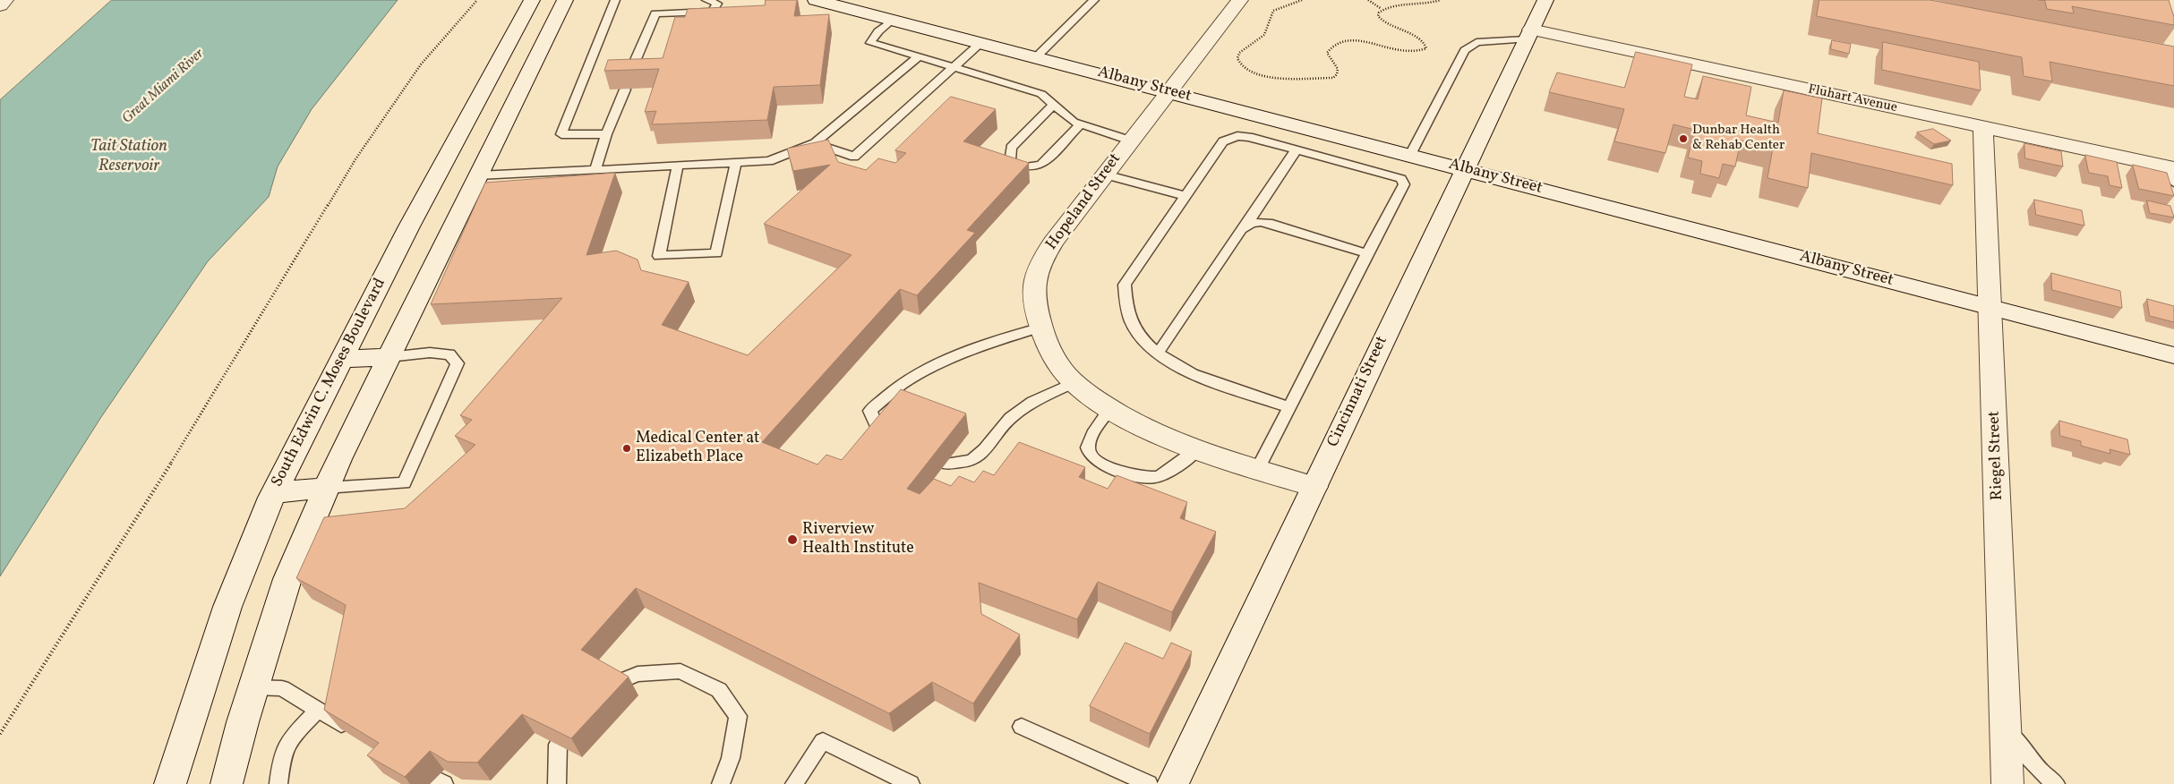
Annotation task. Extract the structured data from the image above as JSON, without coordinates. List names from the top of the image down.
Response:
{
  "streets": {
    "street": [
      "Albany Street",
      "Fluhart Avenue",
      "Hopeland Street",
      "South Edwin C. Moses Boulevard",
      "Cincinnati Street",
      "Riegel Street"
    ]
  },
  "crossings": [
    ["Albany Street", "Hopeland Street"],
    ["Albany Street", "Cincinnati Street"],
    ["Albany Street", "Riegel Street"],
    ["Fluhart Avenue", "Cincinnati Street"],
    ["Fluhart Avenue", "Riegel Street"],
    ["Hopeland Street", "Cincinnati Street"]
  ],
  "water": ["Great Miami River", "Tait Station Reservoir"],
  "places": ["Dunbar Health & Rehab Center", "Medical Center at Elizabeth Place", "Riverview Health Institute"]
}
